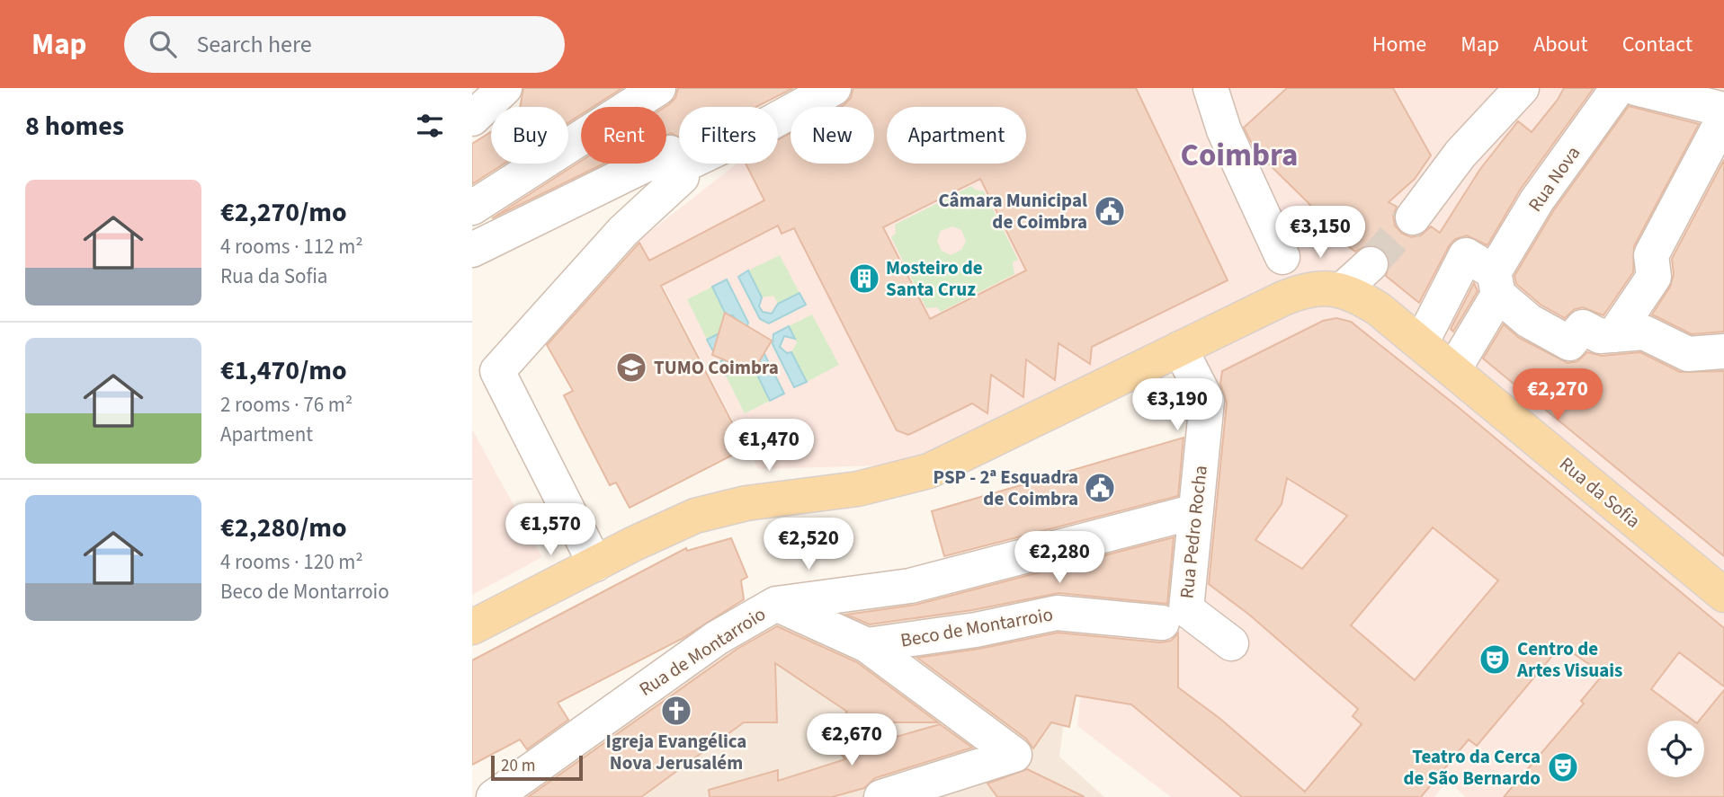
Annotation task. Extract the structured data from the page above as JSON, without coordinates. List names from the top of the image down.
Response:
{
  "streets": {
    "main road": ["Rua da Sofia"],
    "street": [
      "Rua Nova",
      "Rua Pedro Rocha",
      "Beco de Montarroio",
      "Rua de Montarroio"
    ]
  },
  "crossings": [
    ["Rua Nova", "Rua da Sofia"],
    ["Rua Pedro Rocha", "Beco de Montarroio"],
    ["Rua Pedro Rocha", "Rua de Montarroio"]
  ],
  "districts": ["Coimbra"],
  "places": {
    "public building": ["Câmara Municipal de Coimbra", "PSP - 2ª Esquadra de Coimbra"],
    "building": ["Mosteiro de Santa Cruz"],
    "school or university": ["TUMO Coimbra"],
    "theatre": ["Centro de Artes Visuais", "Teatro da Cerca de São Bernardo"],
    "church": ["Igreja Evangélica Nova Jerusalém"]
  },
  "scale_bar": "20 m",
  "page": {
    "header": "Map",
    "search": "Search here",
    "nav": [
      "Home",
      "Map",
      "About",
      "Contact"
    ],
    "heading": "8 homes",
    "chip": [
      "Buy",
      "Rent",
      "Filters",
      "New",
      "Apartment"
    ],
    "list": [
      {
        "name": "€2,270/mo",
        "note": "4 rooms · 112 m² · Rua da Sofia"
      },
      {
        "name": "€1,470/mo",
        "note": "2 rooms · 76 m² · Apartment"
      },
      {
        "name": "€2,280/mo",
        "note": "4 rooms · 120 m² · Beco de Montarroio"
      }
    ],
    "price": [
      "€3,150",
      "€2,270",
      "€3,190",
      "€1,470",
      "€1,570",
      "€2,520",
      "€2,280",
      "€2,670"
    ],
    "scale": "20 m"
  }
}
